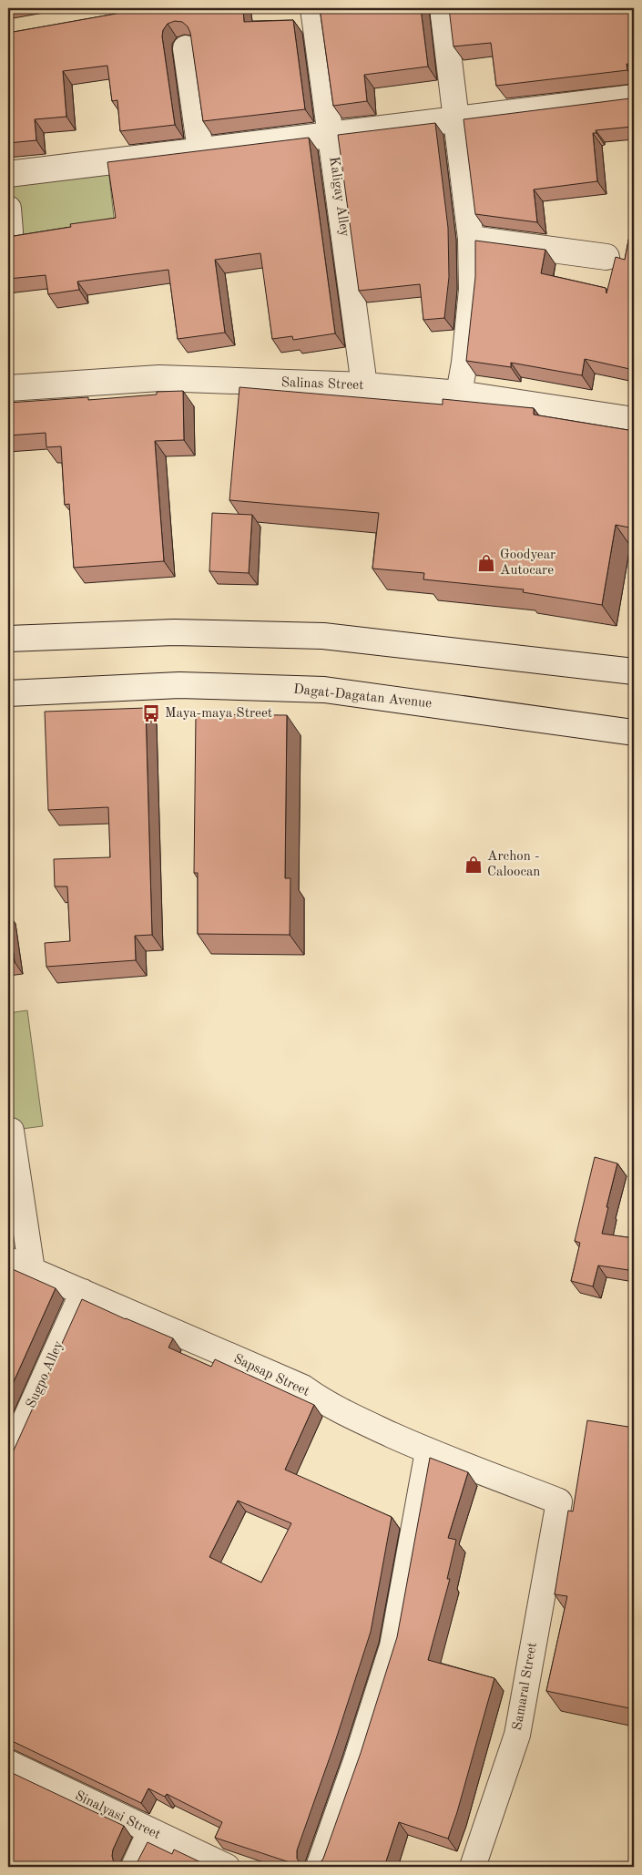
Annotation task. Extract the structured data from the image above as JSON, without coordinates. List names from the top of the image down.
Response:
{
  "streets": {
    "street": [
      "Kaligay Alley",
      "Salinas Street",
      "Dagat-Dagatan Avenue",
      "Sugpo Alley",
      "Sapsap Street",
      "Samaral Street",
      "Sinalyasi Street"
    ]
  },
  "crossings": [
    ["Kaligay Alley", "Salinas Street"],
    ["Sugpo Alley", "Sapsap Street"],
    ["Sapsap Street", "Samaral Street"]
  ],
  "places": {
    "shop": ["Goodyear Autocare", "Archon - Caloocan"],
    "bus stop": ["Maya-maya Street"]
  }
}
